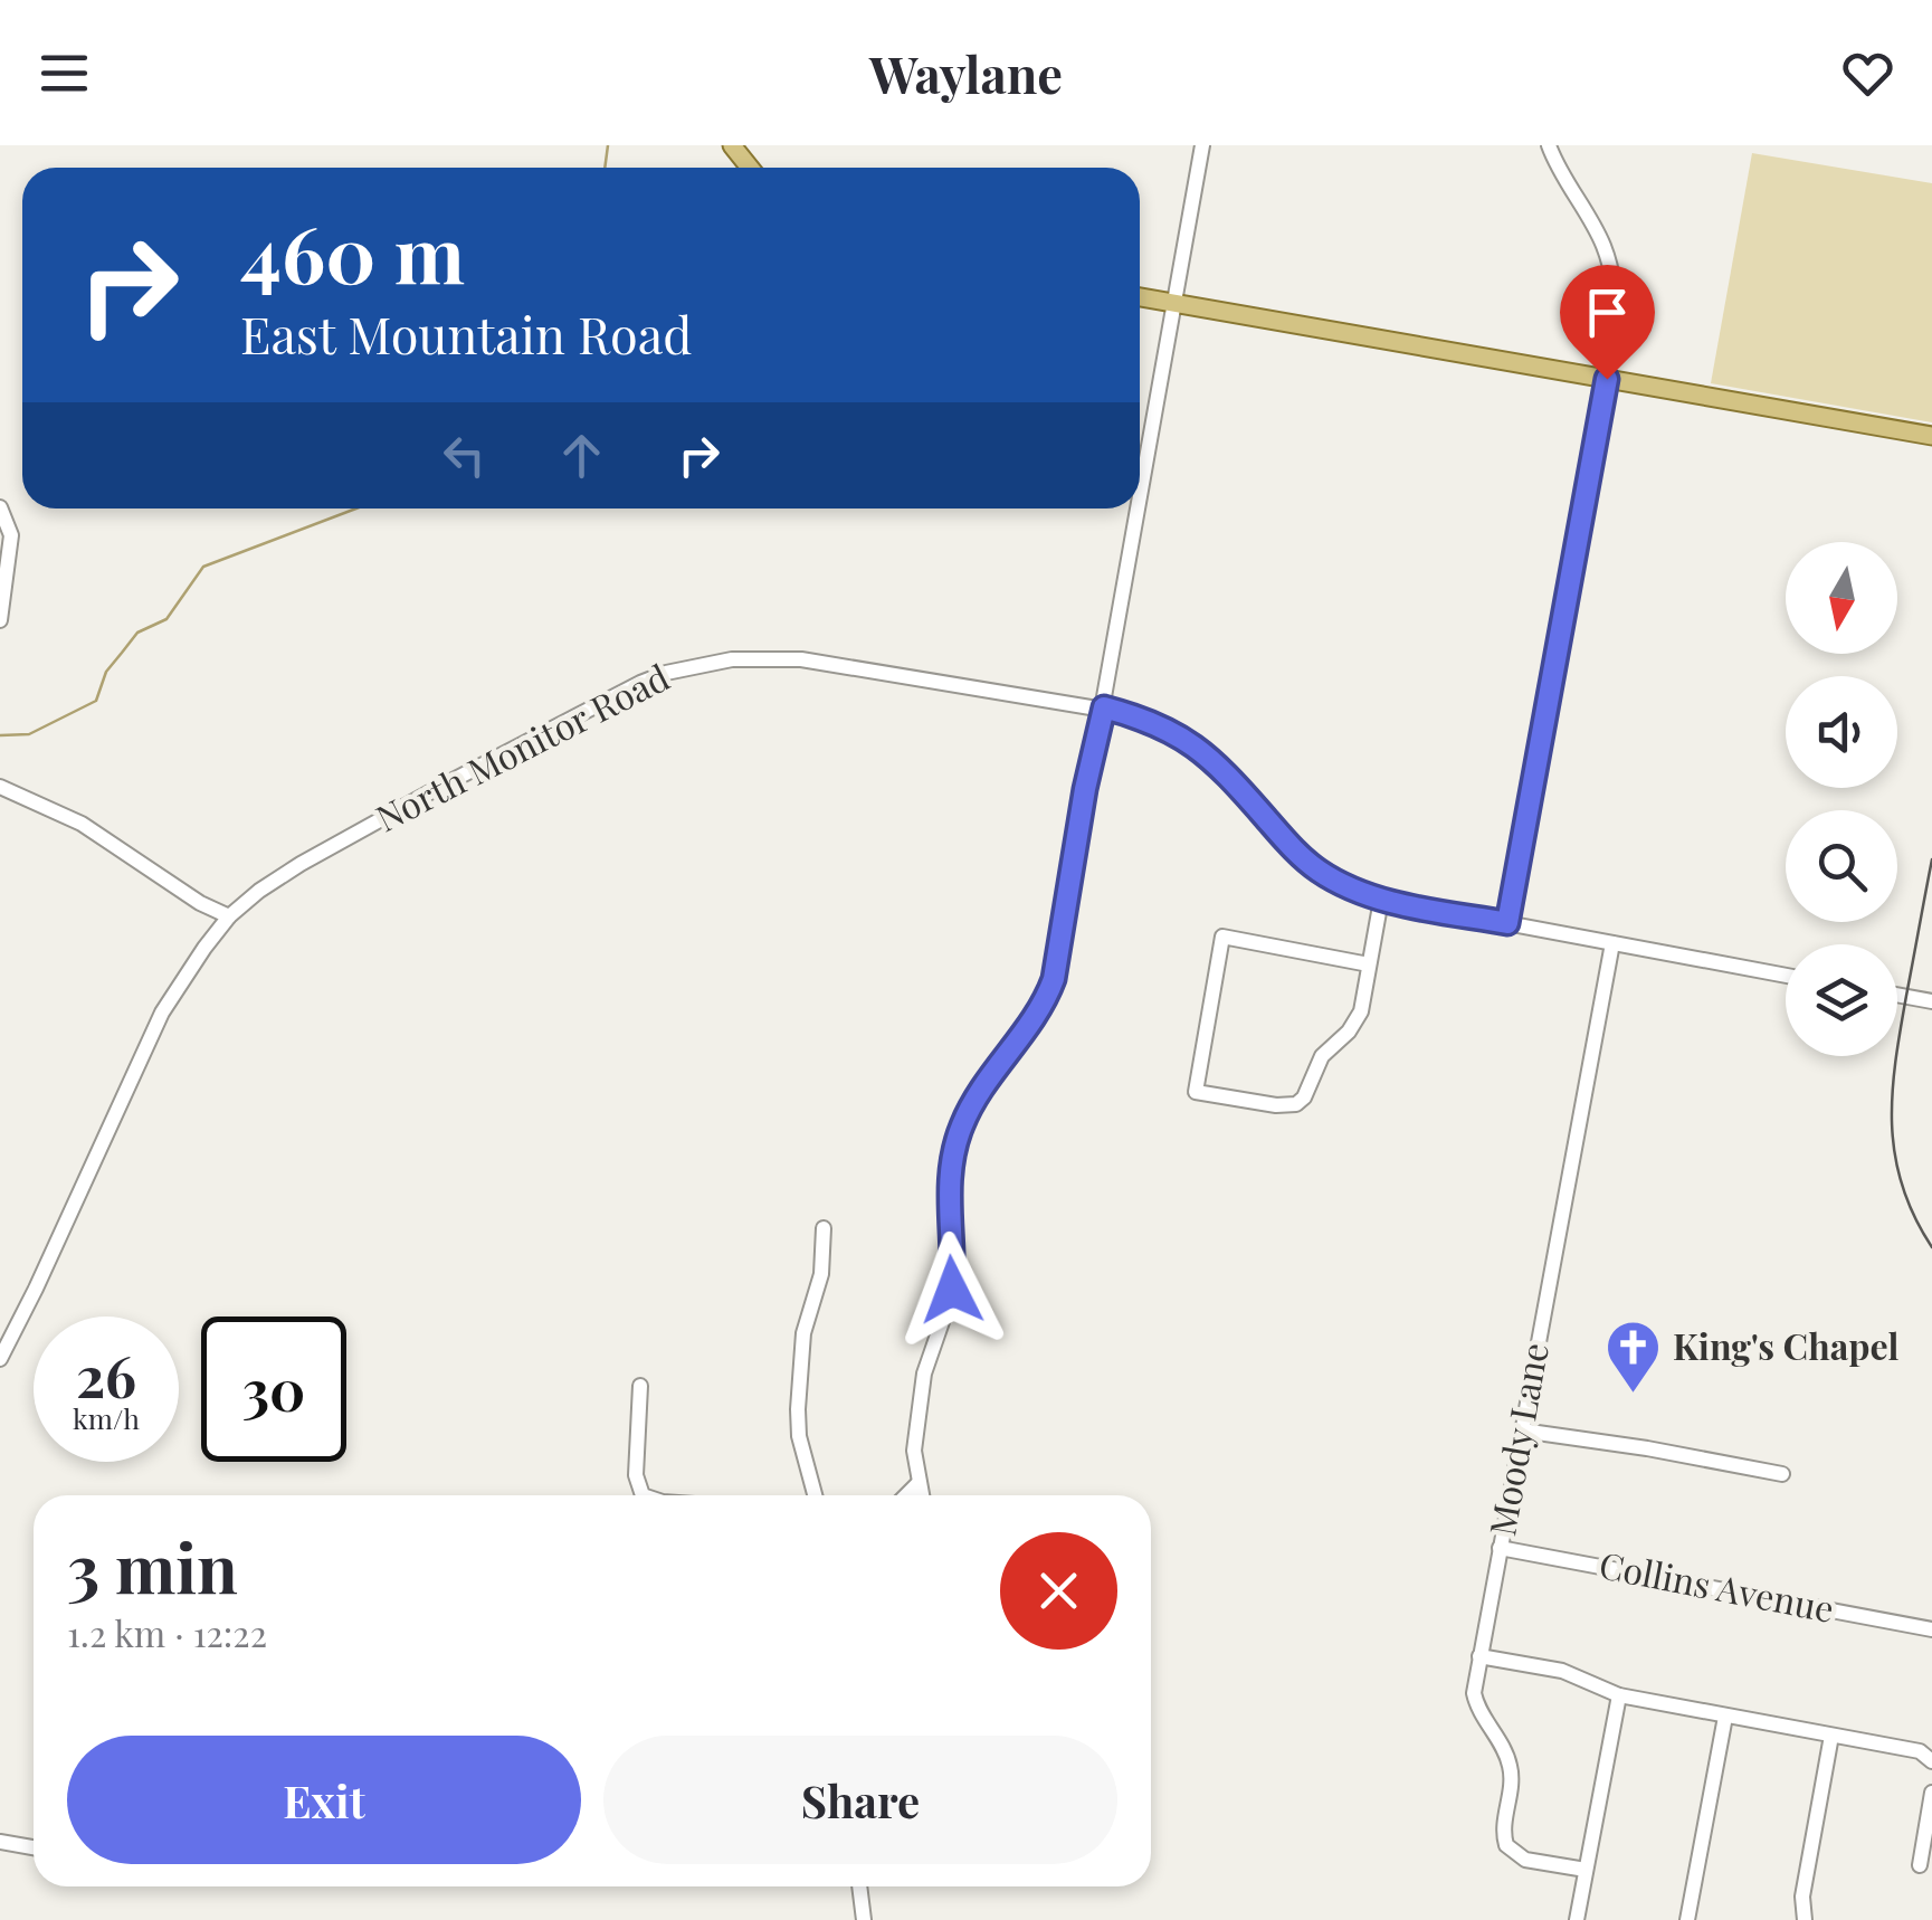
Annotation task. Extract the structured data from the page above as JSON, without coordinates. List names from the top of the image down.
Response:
{
  "streets": {
    "street": ["North Monitor Road", "Moody Lane", "Collins Avenue"]
  },
  "crossings": [
    ["North Monitor Road", "Moody Lane"],
    ["Moody Lane", "Collins Avenue"]
  ],
  "places": {
    "church": ["King's Chapel"]
  },
  "north": "bottom",
  "page": {
    "header": "Waylane",
    "turn": ["460 m", "East Mountain Road"],
    "speed": "26 km/h",
    "limit": "30",
    "heading": ["3 min", "1.2 km · 12:22"],
    "buttons": ["Exit", "Share"]
  }
}
